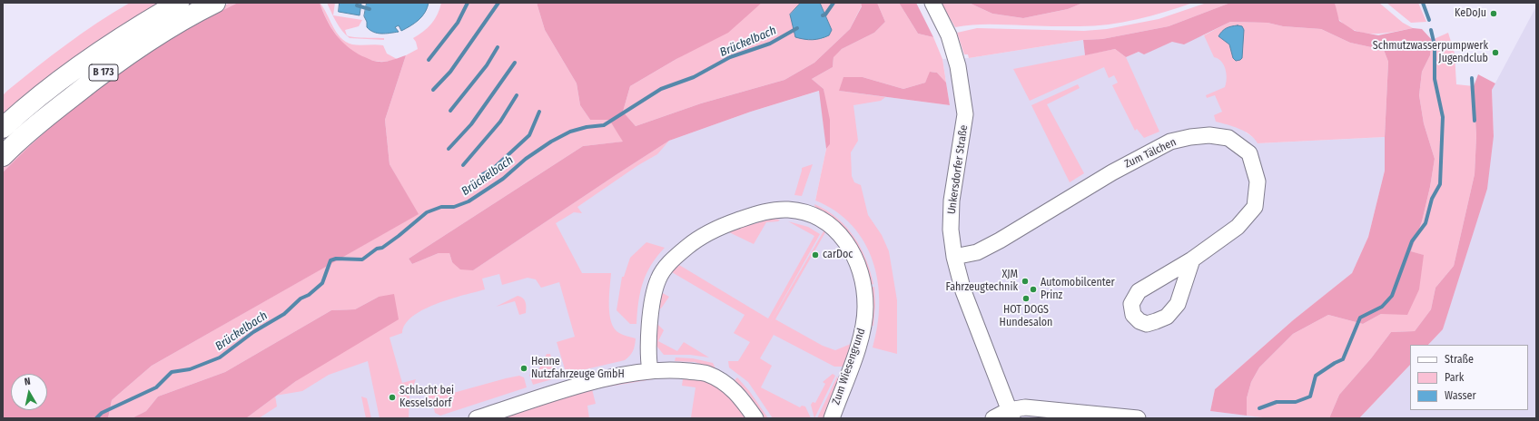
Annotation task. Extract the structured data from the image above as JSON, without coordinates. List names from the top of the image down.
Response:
{
  "streets": {
    "main road": ["B 173"],
    "street": ["Zum Tälchen", "Unkersdorfer Straße", "Zum Wiesengrund"]
  },
  "crossings": [
    ["Zum Tälchen", "Unkersdorfer Straße"]
  ],
  "water": ["Brückelbach"],
  "places": [
    "KeDoJu",
    "Schmutzwasserpumpwerk Jugendclub",
    "carDoc",
    "XJM Fahrzeugtechnik",
    "Automobilcenter Prinz",
    "HOT DOGS Hundesalon",
    "Henne Nutzfahrzeuge GmbH",
    "Schlacht bei Kesselsdorf"
  ],
  "legend": ["Straße", "Park", "Wasser"],
  "north": "top"
}
